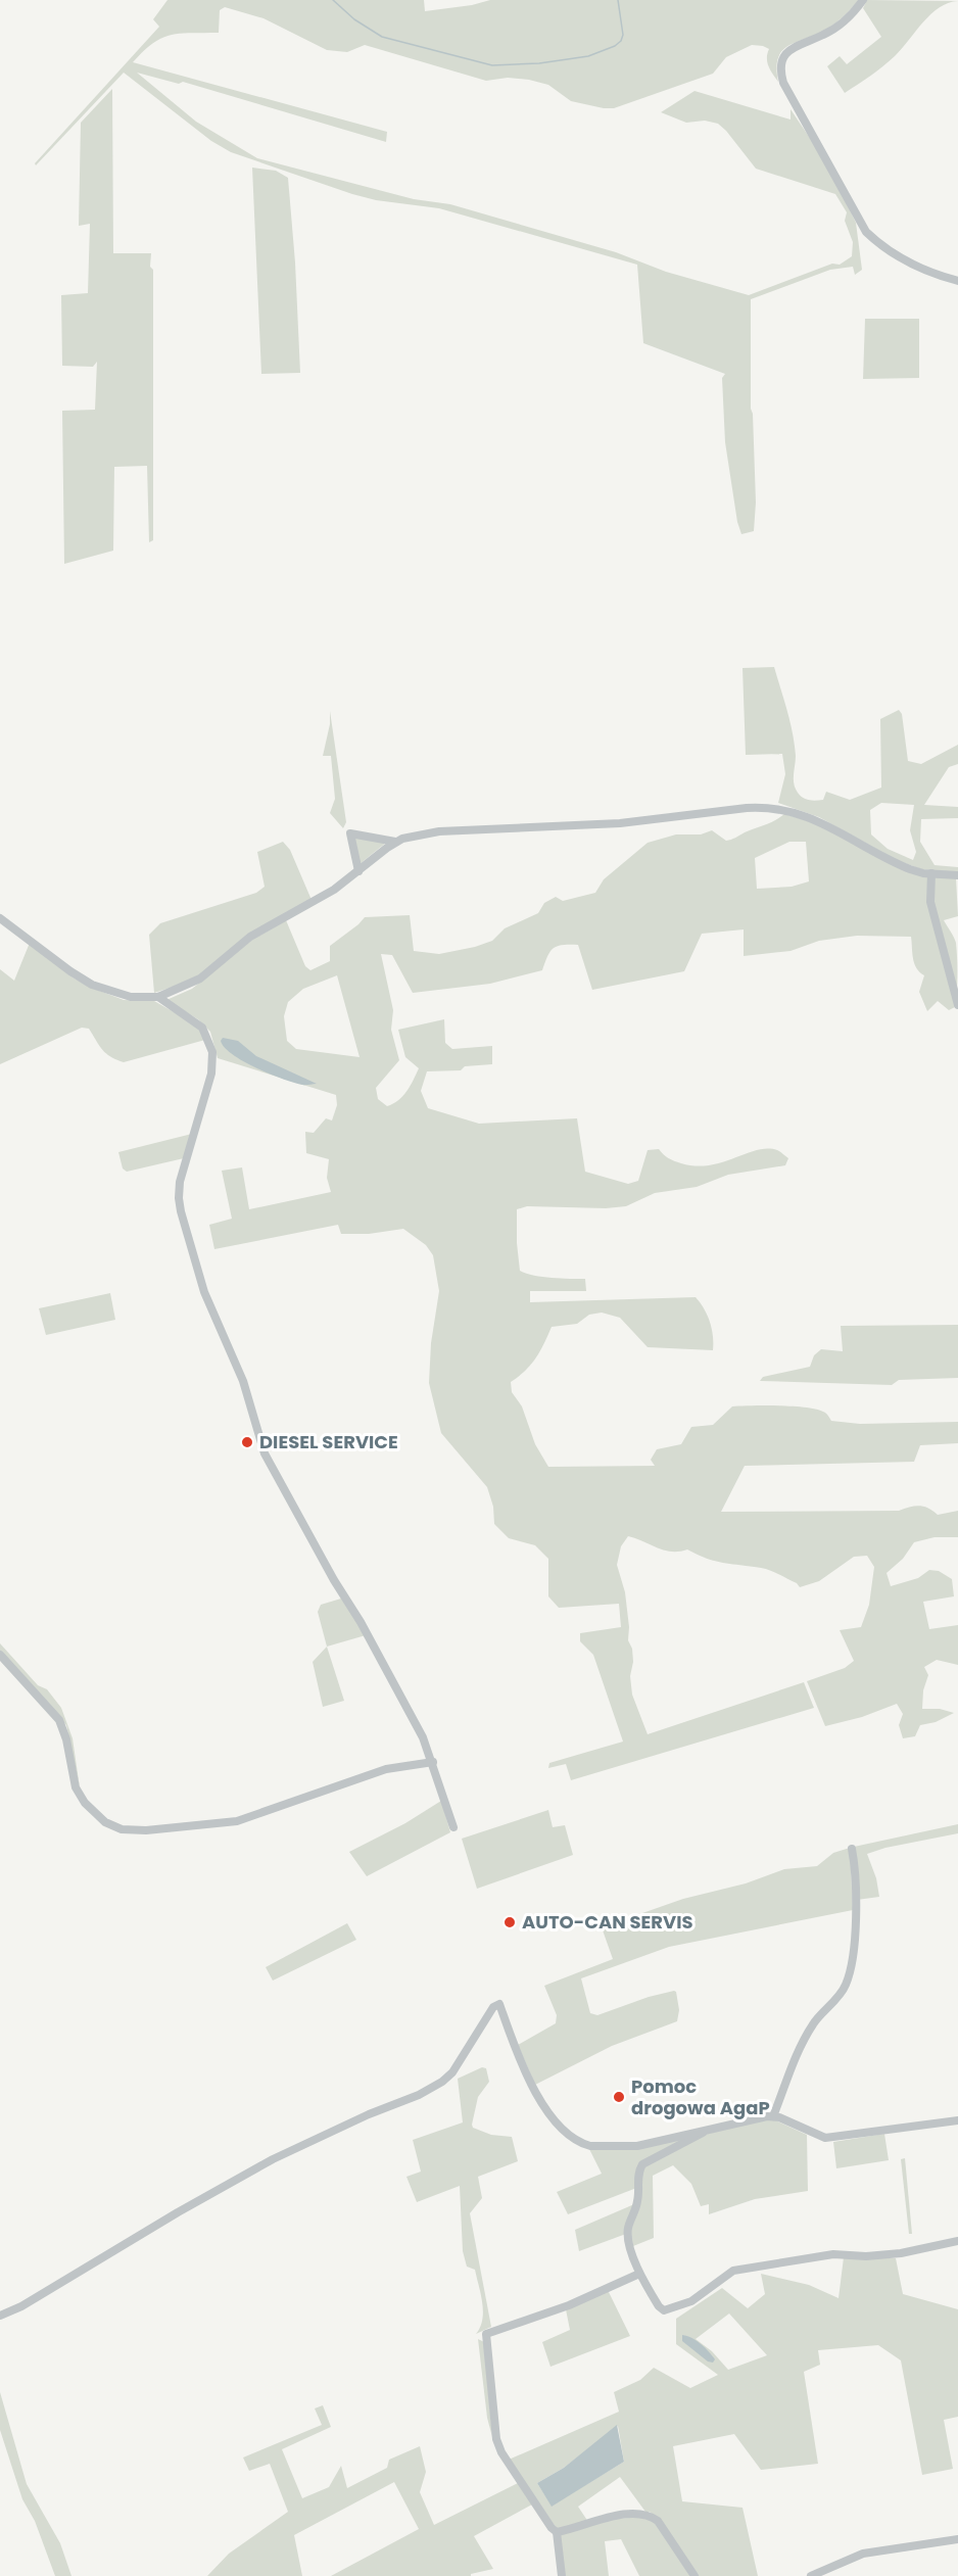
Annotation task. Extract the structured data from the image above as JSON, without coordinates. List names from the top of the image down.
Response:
{
  "places": ["DIESEL SERVICE", "AUTO-CAN SERVIS", "Pomoc drogowa AgaP"]
}
